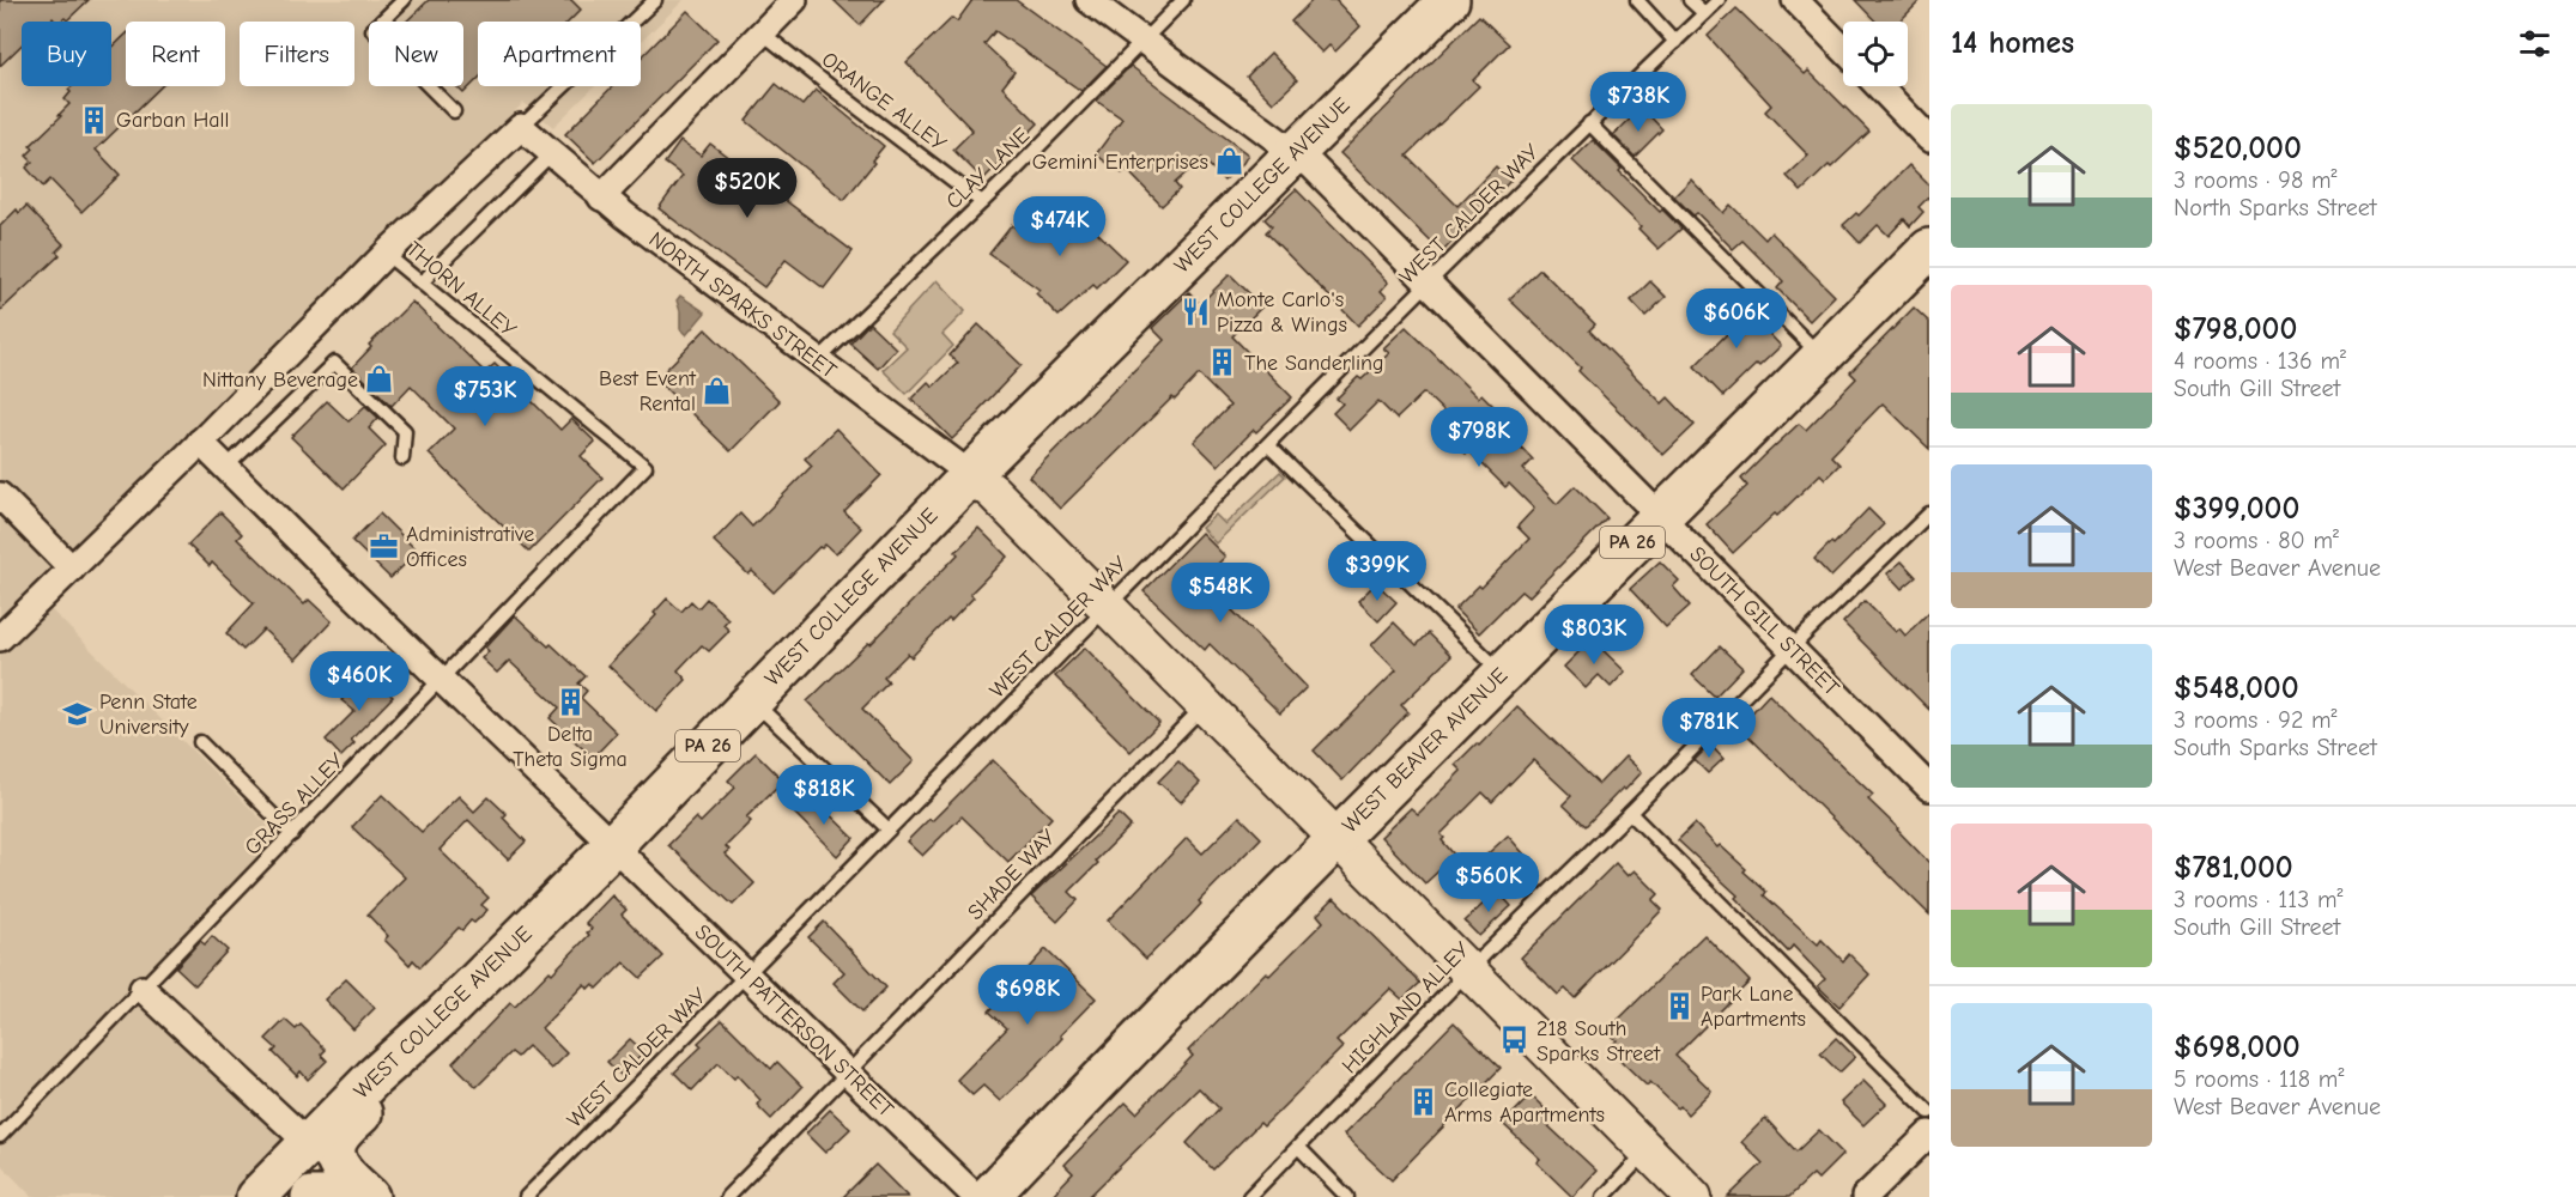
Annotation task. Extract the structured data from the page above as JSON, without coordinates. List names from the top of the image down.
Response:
{
  "streets": {
    "main road": ["WEST COLLEGE AVENUE", "PA 26", "WEST BEAVER AVENUE"],
    "street": ["NORTH SPARKS STREET", "SOUTH GILL STREET", "SOUTH PATTERSON STREET"],
    "lane": [
      "ORANGE ALLEY",
      "CLAY LANE",
      "WEST CALDER WAY",
      "THORN ALLEY",
      "GRASS ALLEY",
      "SHADE WAY",
      "HIGHLAND ALLEY"
    ]
  },
  "crossings": [
    ["ORANGE ALLEY", "CLAY LANE"],
    ["CLAY LANE", "NORTH SPARKS STREET"],
    ["CLAY LANE", "SOUTH GILL STREET"],
    ["WEST COLLEGE AVENUE", "NORTH SPARKS STREET"],
    ["WEST COLLEGE AVENUE", "SOUTH GILL STREET"],
    ["WEST COLLEGE AVENUE", "SOUTH PATTERSON STREET"],
    ["WEST CALDER WAY", "SOUTH GILL STREET"],
    ["WEST CALDER WAY", "SOUTH PATTERSON STREET"],
    ["THORN ALLEY", "GRASS ALLEY"],
    ["SOUTH GILL STREET", "WEST BEAVER AVENUE"],
    ["SOUTH GILL STREET", "HIGHLAND ALLEY"],
    ["GRASS ALLEY", "SOUTH PATTERSON STREET"],
    ["SHADE WAY", "SOUTH PATTERSON STREET"]
  ],
  "places": {
    "building": [
      "Garban Hall",
      "The Sanderling",
      "Delta Theta Sigma",
      "Park Lane Apartments",
      "Collegiate Arms Apartments"
    ],
    "shop": ["Gemini Enterprises", "Nittany Beverage", "Best Event Rental"],
    "restaurant": ["Monte Carlo's Pizza & Wings"],
    "office": ["Administrative Offices"],
    "school or university": ["Penn State University"],
    "bus stop": ["218 South Sparks Street"]
  },
  "page": {
    "heading": "14 homes",
    "chip": [
      "Buy",
      "Rent",
      "Filters",
      "New",
      "Apartment"
    ],
    "price": [
      "$738K",
      "$520K",
      "$474K",
      "$606K",
      "$753K",
      "$798K",
      "$399K",
      "$548K",
      "$803K",
      "$460K",
      "$781K",
      "$818K",
      "$560K",
      "$698K"
    ],
    "list": [
      {
        "name": "$520,000",
        "note": "3 rooms · 98 m² · North Sparks Street"
      },
      {
        "name": "$798,000",
        "note": "4 rooms · 136 m² · South Gill Street"
      },
      {
        "name": "$399,000",
        "note": "3 rooms · 80 m² · West Beaver Avenue"
      },
      {
        "name": "$548,000",
        "note": "3 rooms · 92 m² · South Sparks Street"
      },
      {
        "name": "$781,000",
        "note": "3 rooms · 113 m² · South Gill Street"
      },
      {
        "name": "$698,000",
        "note": "5 rooms · 118 m² · West Beaver Avenue"
      }
    ]
  }
}
